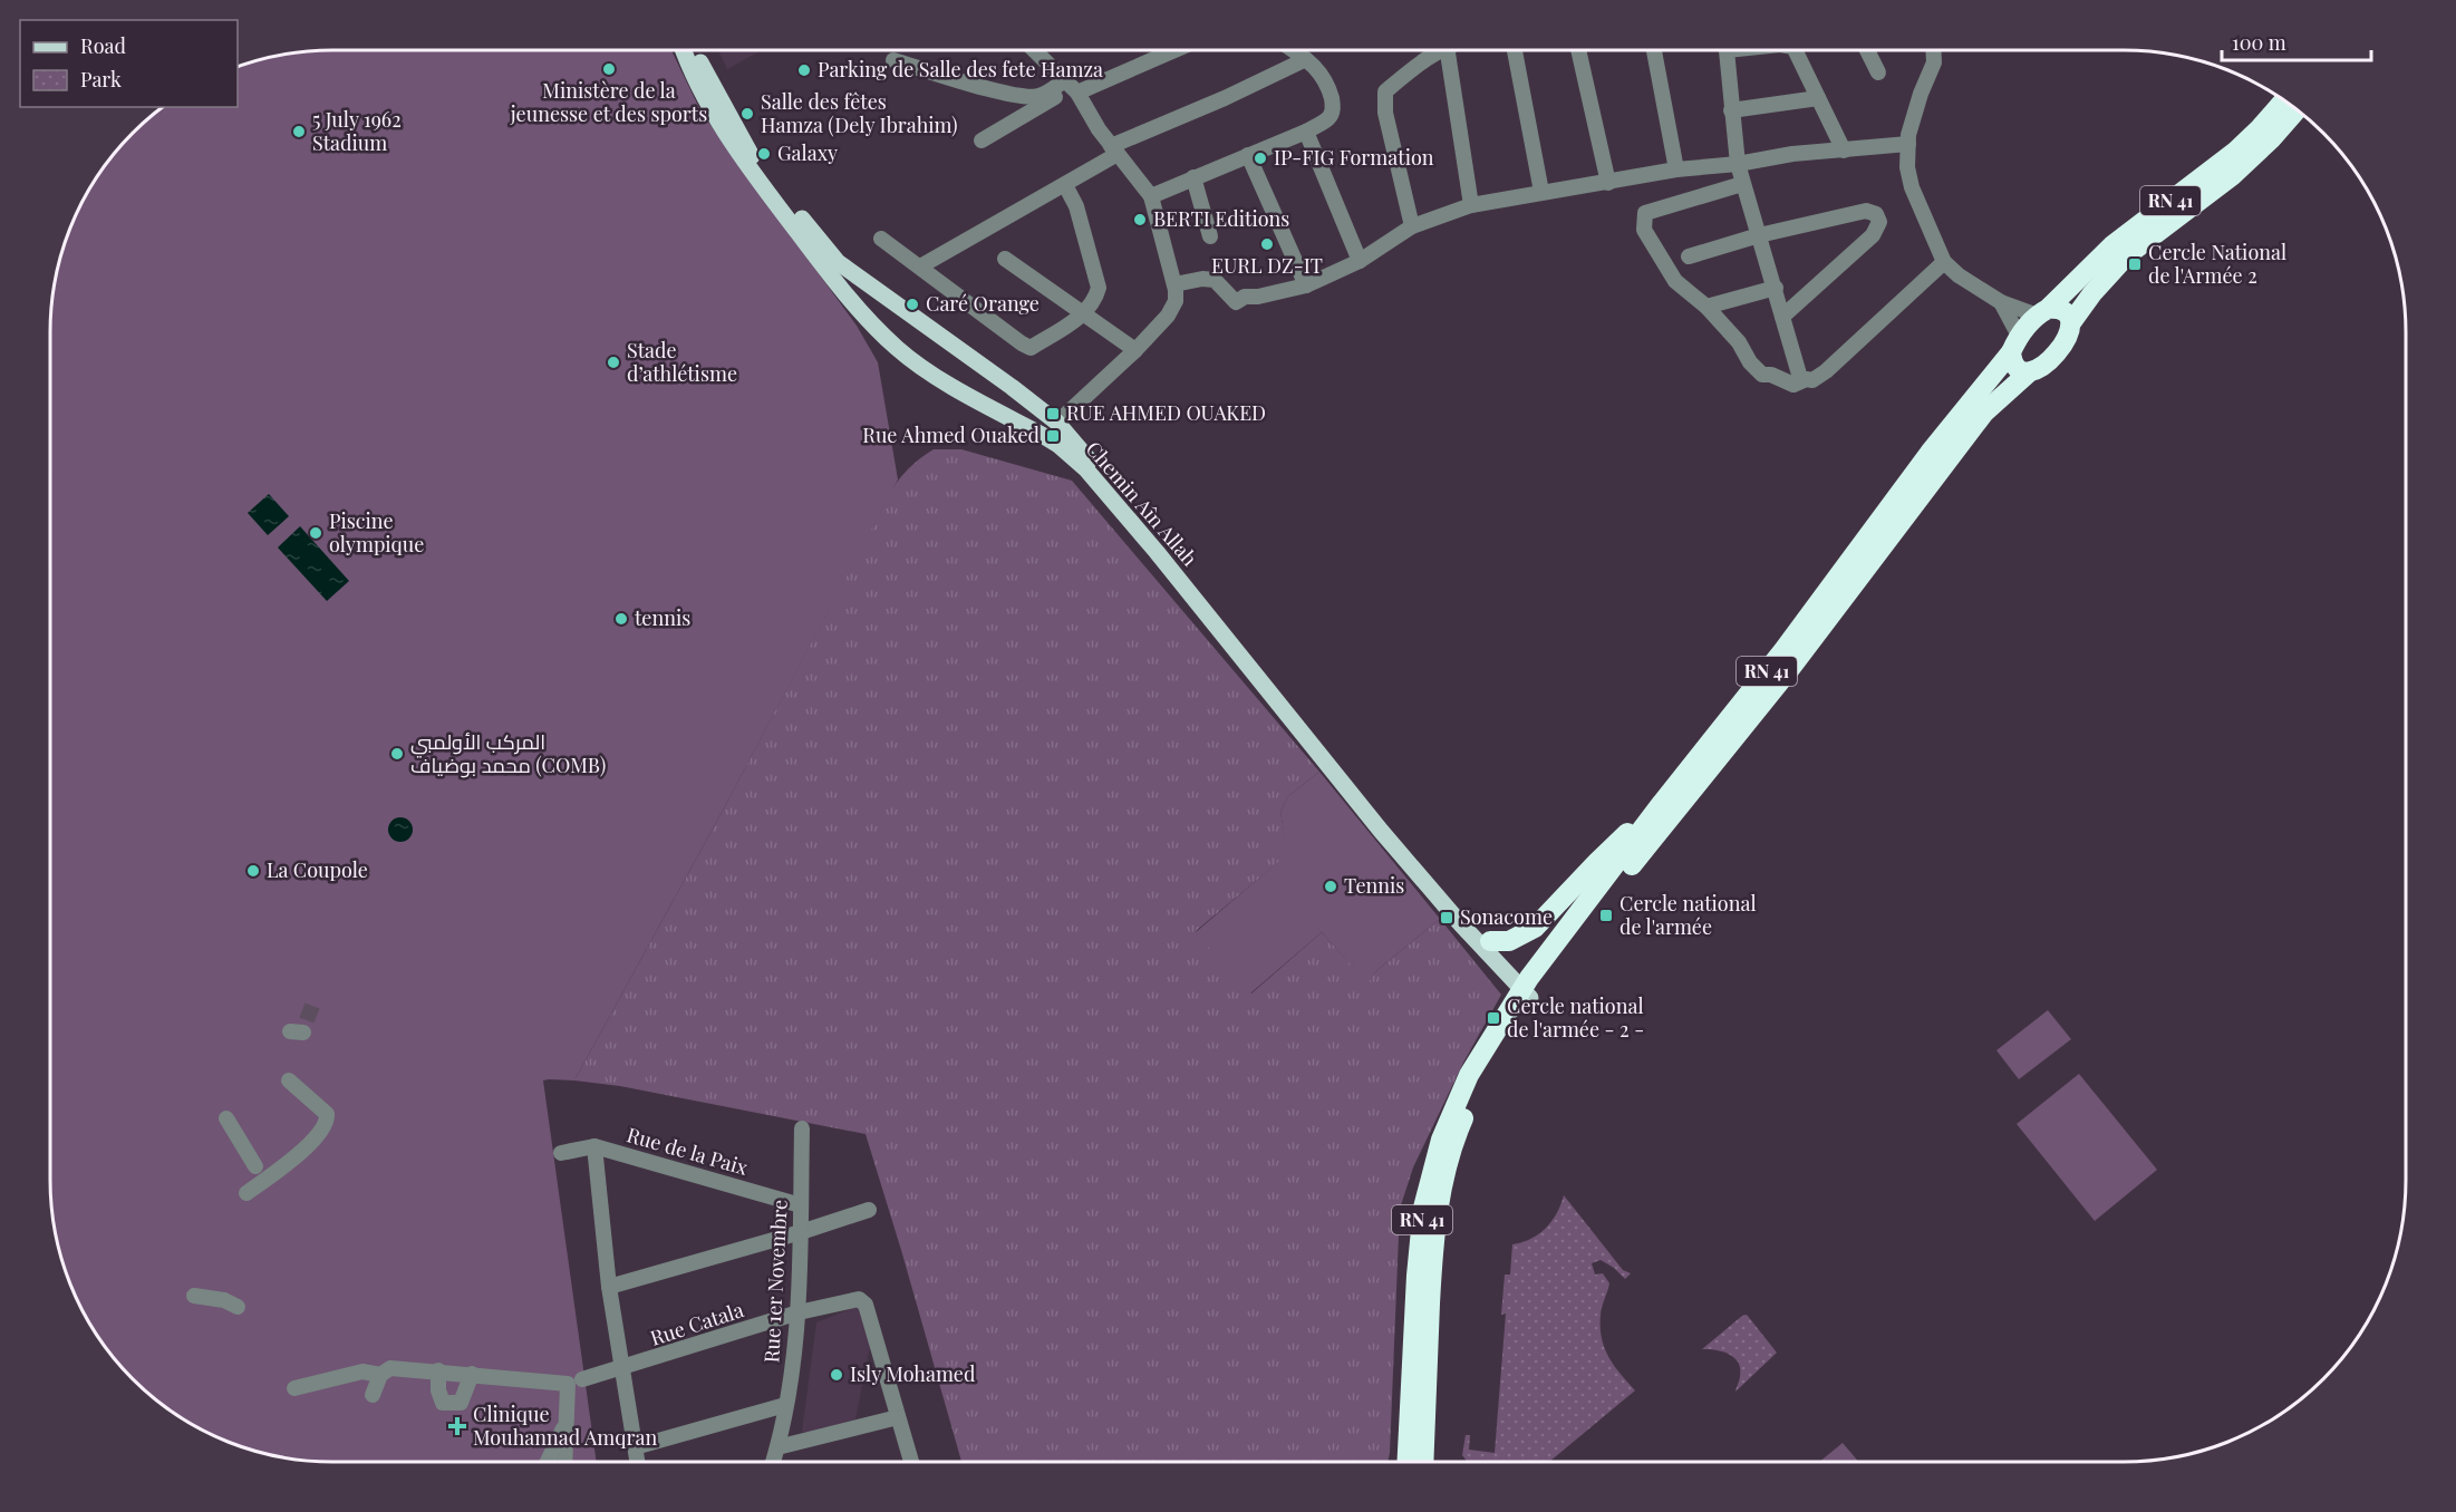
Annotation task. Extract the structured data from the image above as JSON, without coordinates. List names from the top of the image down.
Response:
{
  "streets": {
    "highway": ["RN 41"],
    "main road": ["Chemin Aîn Allah"],
    "street": ["Rue de la Paix", "Rue 1er Novembre", "Rue Catala"]
  },
  "crossings": [
    ["RN 41", "Chemin Aîn Allah"],
    ["Rue de la Paix", "Rue 1er Novembre"],
    ["Rue 1er Novembre", "Rue Catala"]
  ],
  "places": {
    "other": [
      "Ministère de la jeunesse et des sports",
      "Parking de Salle des fete Hamza",
      "Salle des fêtes Hamza (Dely Ibrahim)",
      "5 July 1962 Stadium",
      "Galaxy",
      "IP-FIG Formation",
      "BERTI Editions",
      "EURL DZ-IT",
      "Caré Orange",
      "Stade d’athlétisme",
      "Piscine olympique",
      "tennis",
      "المركب الأولمبي محمد بوضياف (COMB)",
      "La Coupole",
      "Tennis",
      "Isly Mohamed"
    ],
    "transit": [
      "Cercle National de l'Armée 2",
      "RUE AHMED OUAKED",
      "Rue Ahmed Ouaked",
      "Cercle national de l'armée",
      "Sonacome",
      "Cercle national de l'armée - 2 -"
    ],
    "health": ["Clinique Mouhannad Amqran"]
  },
  "legend": ["Road", "Park"],
  "scale_bar": "100 m"
}
